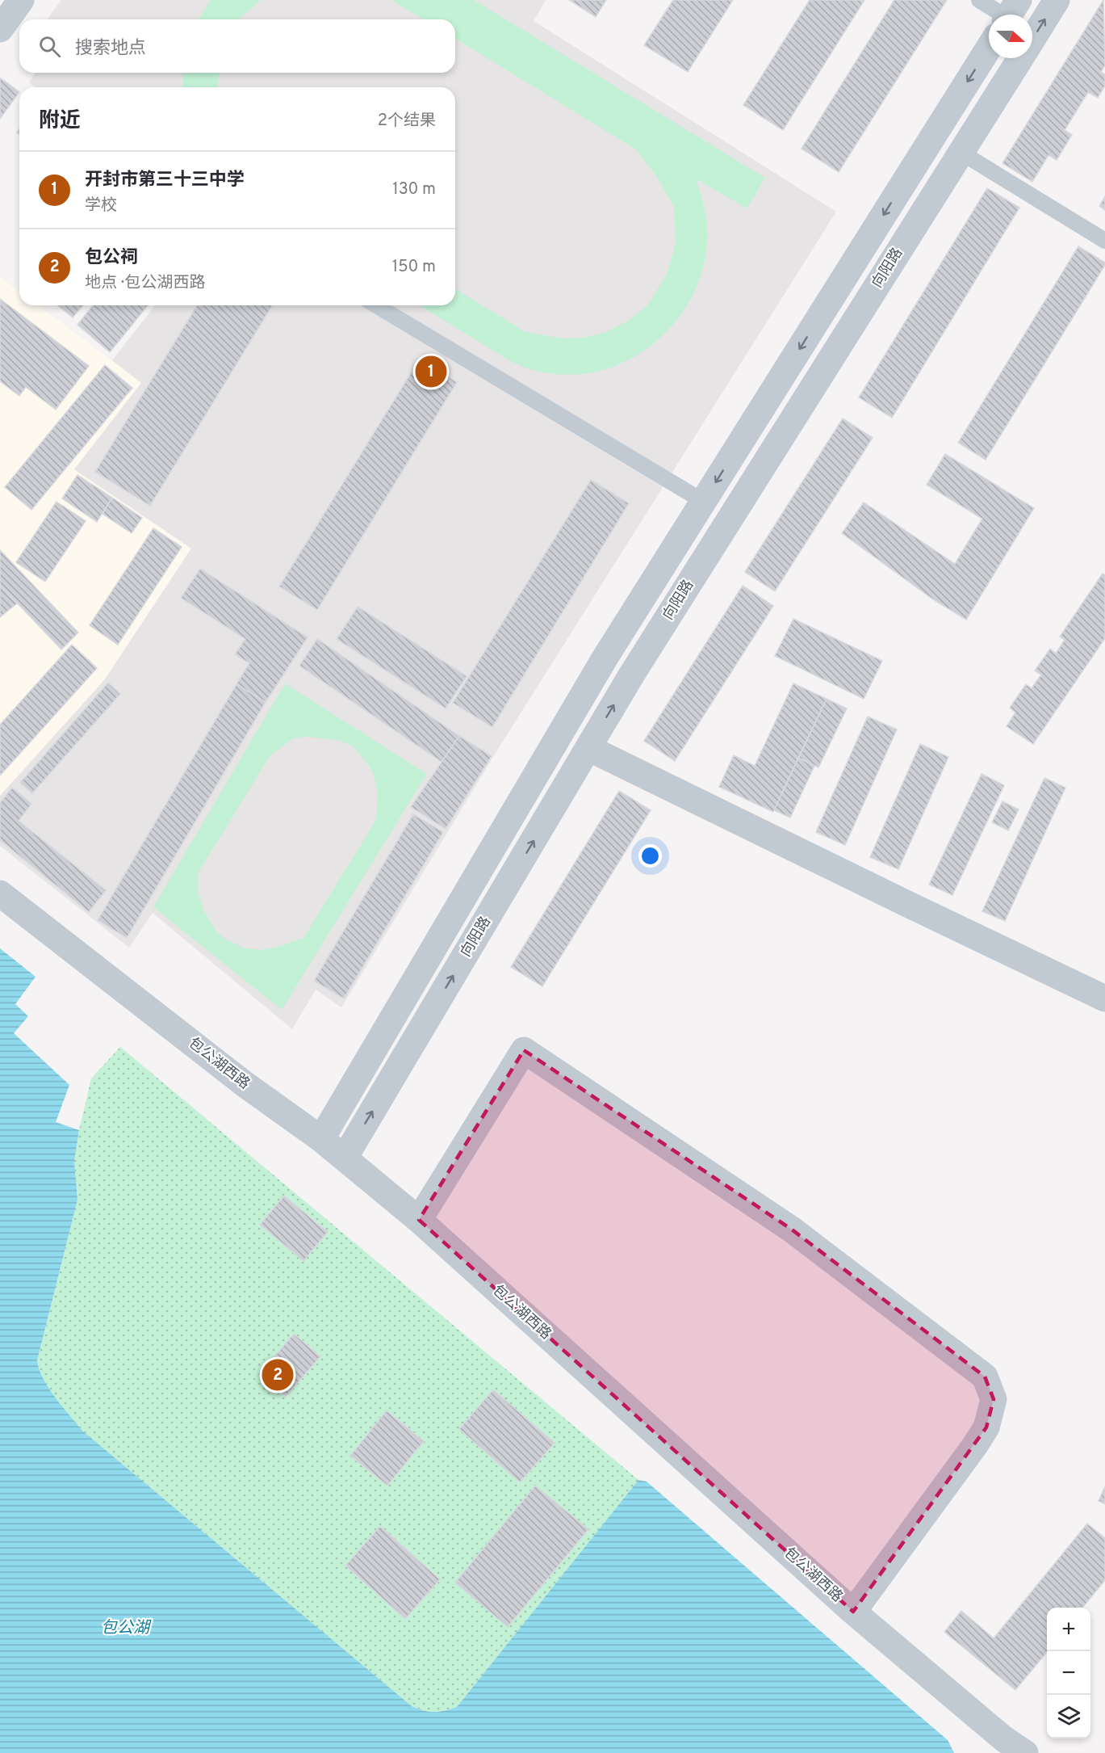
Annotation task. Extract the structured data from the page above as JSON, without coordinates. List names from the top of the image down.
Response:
{
  "streets": {
    "street": ["向阳路", "包公湖西路"]
  },
  "crossings": [
    ["向阳路", "包公湖西路"]
  ],
  "water": ["包公湖"],
  "north": "right",
  "page": {
    "search": "搜索地点",
    "heading": ["附近", "2个结果"],
    "list": [
      {
        "mark": "1",
        "name": "开封市第三十三中学",
        "note": "学校",
        "value": "130 m"
      },
      {
        "mark": "2",
        "name": "包公祠",
        "note": "地点 · 包公湖西路",
        "value": "150 m"
      }
    ],
    "pins": ["1", "2"],
    "map_buttons": ["+", "−"]
  }
}
